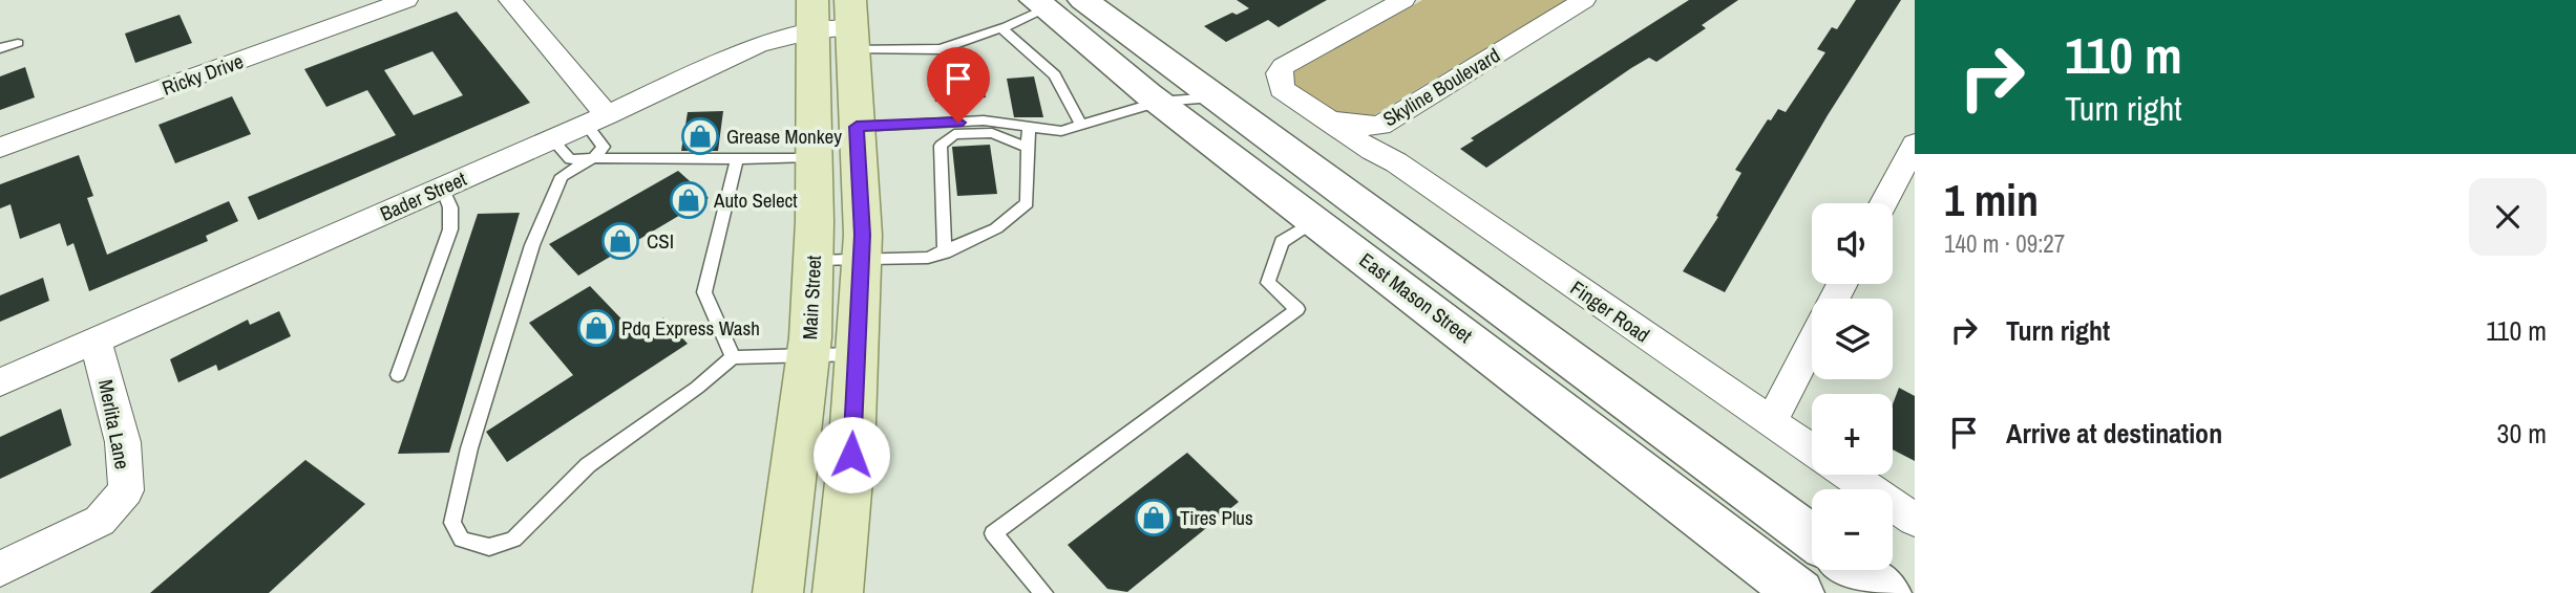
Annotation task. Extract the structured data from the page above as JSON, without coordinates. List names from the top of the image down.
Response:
{
  "streets": {
    "main road": ["Main Street", "East Mason Street"],
    "street": [
      "Ricky Drive",
      "Skyline Boulevard",
      "Bader Street",
      "Finger Road",
      "Merlita Lane"
    ]
  },
  "crossings": [
    ["Skyline Boulevard", "Finger Road"],
    ["Bader Street", "Main Street"],
    ["Bader Street", "Merlita Lane"]
  ],
  "places": {
    "shop": [
      "Grease Monkey",
      "Auto Select",
      "CSI",
      "Pdq Express Wash",
      "Tires Plus"
    ]
  },
  "page": {
    "turn": ["110 m", "Turn right"],
    "heading": ["1 min", "140 m · 09:27"],
    "map_buttons": ["+", "−"],
    "list": [
      {
        "name": "Turn right",
        "value": "110 m"
      },
      {
        "name": "Arrive at destination",
        "value": "30 m"
      }
    ]
  }
}
